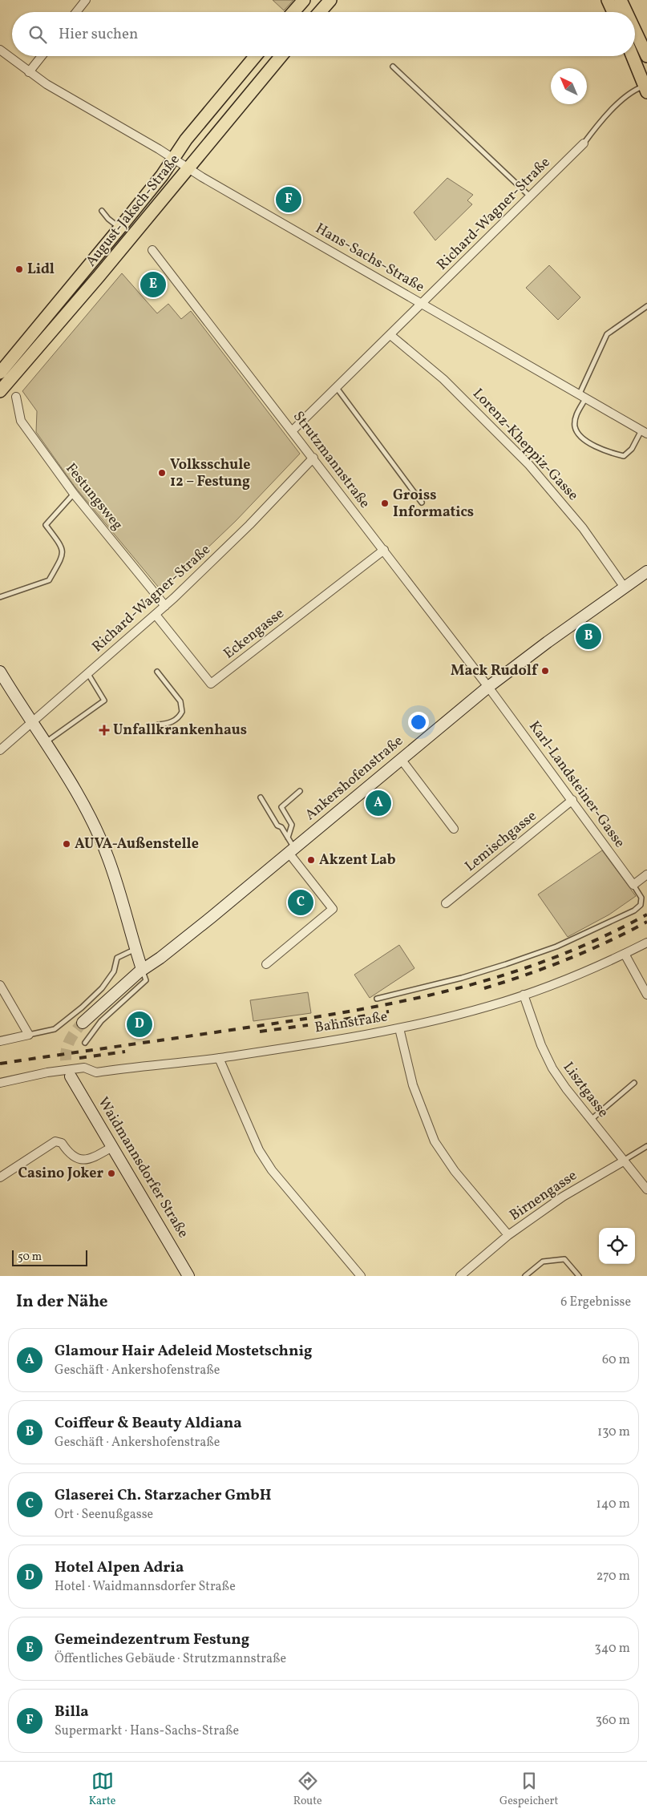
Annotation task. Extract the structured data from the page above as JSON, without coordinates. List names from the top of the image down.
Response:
{
  "streets": {
    "main road": ["August-Jaksch-Straße"],
    "street": [
      "Richard-Wagner-Straße",
      "Hans-Sachs-Straße",
      "Lorenz-Kheppiz-Gasse",
      "Strutzmannstraße",
      "Festungsweg",
      "Eckengasse",
      "Ankershofenstraße",
      "Karl-Landsteiner-Gasse",
      "Lemischgasse",
      "Bahnstraße",
      "Lisztgasse",
      "Waidmannsdorfer Straße",
      "Birnengasse"
    ]
  },
  "crossings": [
    ["August-Jaksch-Straße", "Hans-Sachs-Straße"],
    ["Richard-Wagner-Straße", "Hans-Sachs-Straße"],
    ["Richard-Wagner-Straße", "Lorenz-Kheppiz-Gasse"],
    ["Richard-Wagner-Straße", "Strutzmannstraße"],
    ["Richard-Wagner-Straße", "Festungsweg"],
    ["Richard-Wagner-Straße", "Eckengasse"],
    ["Lorenz-Kheppiz-Gasse", "Ankershofenstraße"],
    ["Strutzmannstraße", "Eckengasse"],
    ["Strutzmannstraße", "Ankershofenstraße"],
    ["Strutzmannstraße", "Karl-Landsteiner-Gasse"],
    ["Ankershofenstraße", "Karl-Landsteiner-Gasse"],
    ["Karl-Landsteiner-Gasse", "Lemischgasse"],
    ["Bahnstraße", "Lisztgasse"],
    ["Lisztgasse", "Birnengasse"]
  ],
  "places": {
    "other": [
      "Lidl",
      "Volksschule 12 – Festung",
      "Groiss Informatics",
      "Mack Rudolf",
      "AUVA-Außenstelle",
      "Akzent Lab",
      "Casino Joker"
    ],
    "health": ["Unfallkrankenhaus"]
  },
  "scale_bar": "50 m",
  "north": "top left",
  "page": {
    "search": "Hier suchen",
    "pins": [
      "F",
      "E",
      "B",
      "A",
      "C",
      "D"
    ],
    "scale": "50 m",
    "heading": ["In der Nähe", "6 Ergebnisse"],
    "list": [
      {
        "mark": "A",
        "name": "Glamour Hair Adeleid Mostetschnig",
        "note": "Geschäft · Ankershofenstraße",
        "value": "60 m"
      },
      {
        "mark": "B",
        "name": "Coiffeur & Beauty Aldiana",
        "note": "Geschäft · Ankershofenstraße",
        "value": "130 m"
      },
      {
        "mark": "C",
        "name": "Glaserei Ch. Starzacher GmbH",
        "note": "Ort · Seenußgasse",
        "value": "140 m"
      },
      {
        "mark": "D",
        "name": "Hotel Alpen Adria",
        "note": "Hotel · Waidmannsdorfer Straße",
        "value": "270 m"
      },
      {
        "mark": "E",
        "name": "Gemeindezentrum Festung",
        "note": "Öffentliches Gebäude · Strutzmannstraße",
        "value": "340 m"
      },
      {
        "mark": "F",
        "name": "Billa",
        "note": "Supermarkt · Hans-Sachs-Straße",
        "value": "360 m"
      }
    ],
    "nav": ["Karte", "Route", "Gespeichert"]
  }
}
